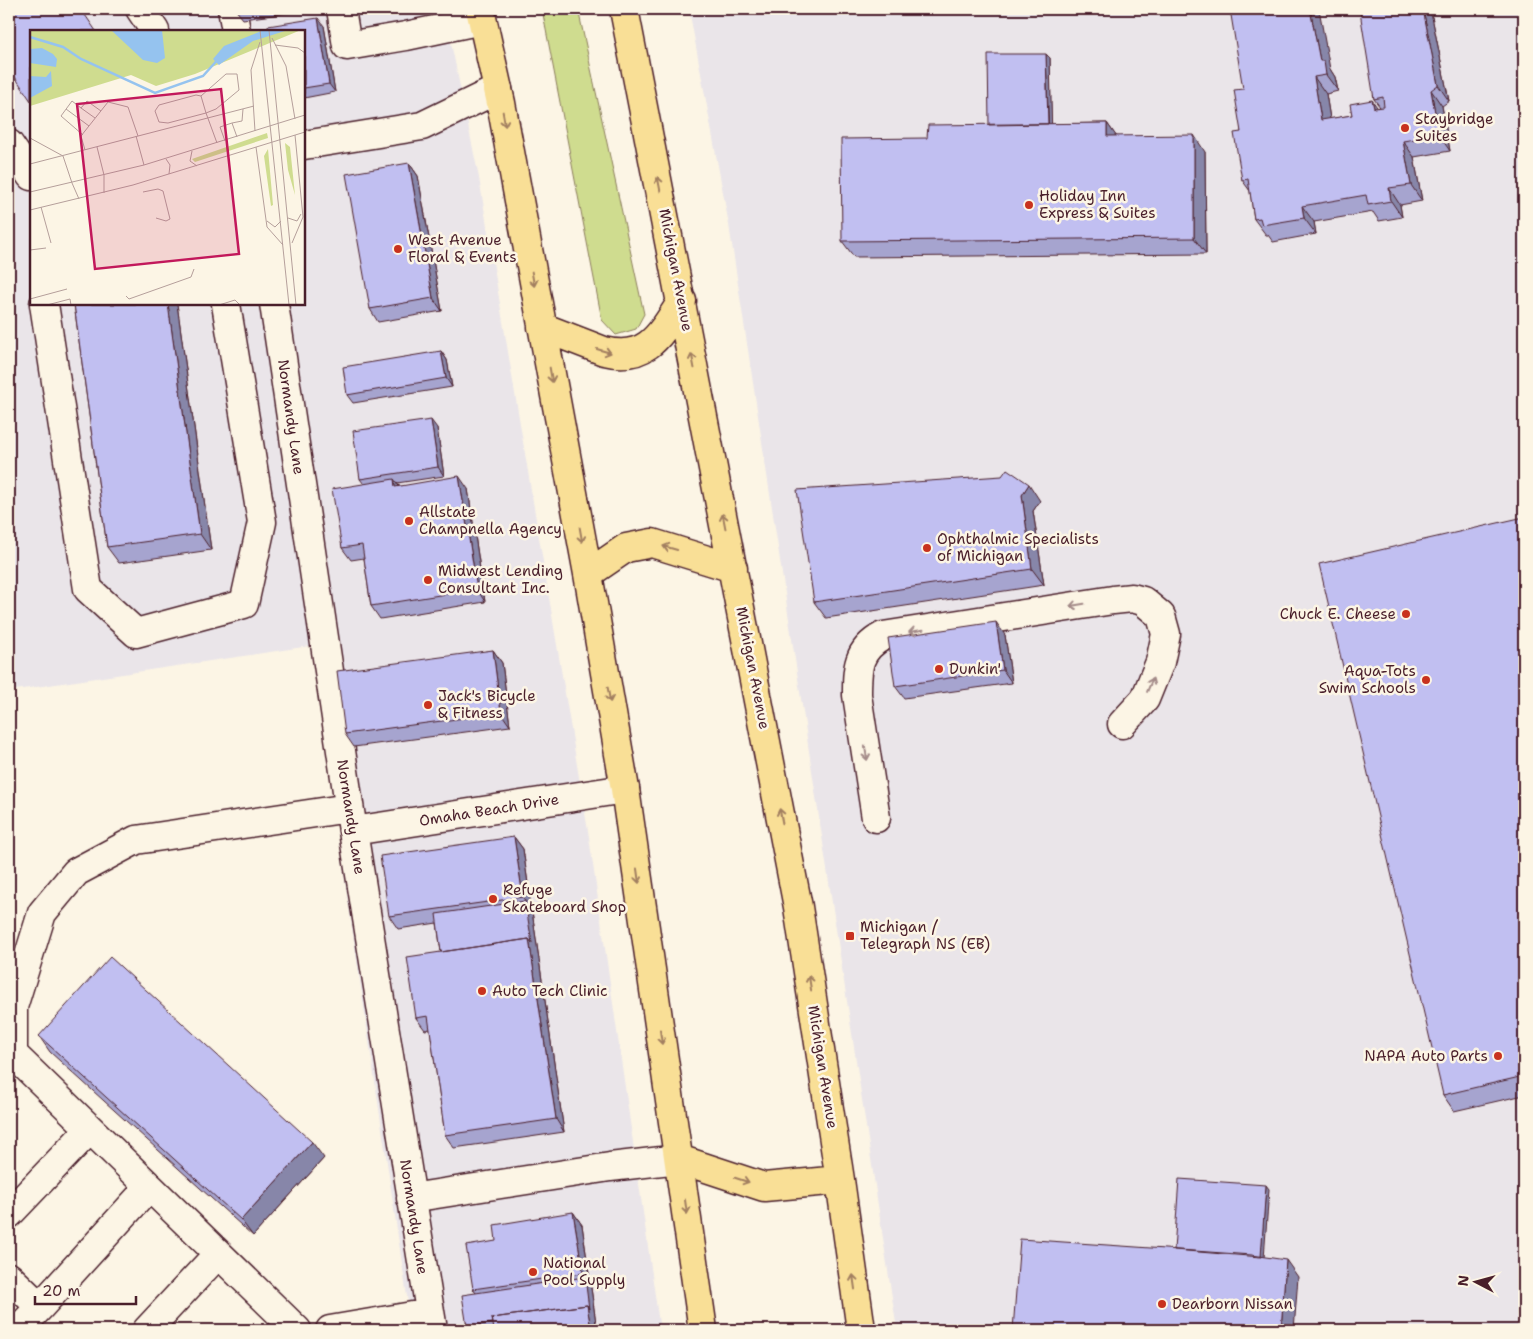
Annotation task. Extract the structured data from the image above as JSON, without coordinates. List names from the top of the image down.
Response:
{
  "streets": {
    "main road": ["Michigan Avenue"],
    "street": ["Normandy Lane", "Omaha Beach Drive"]
  },
  "crossings": [
    ["Normandy Lane", "Omaha Beach Drive"]
  ],
  "places": {
    "other": [
      "Staybridge Suites",
      "Holiday Inn Express & Suites",
      "West Avenue Floral & Events",
      "Allstate Champnella Agency",
      "Ophthalmic Specialists of Michigan",
      "Midwest Lending Consultant Inc.",
      "Chuck E. Cheese",
      "Dunkin'",
      "Aqua-Tots Swim Schools",
      "Jack's Bicycle & Fitness",
      "Refuge Skateboard Shop",
      "Auto Tech Clinic",
      "NAPA Auto Parts",
      "National Pool Supply",
      "Dearborn Nissan"
    ],
    "transit": ["Michigan / Telegraph NS (EB)"]
  },
  "scale_bar": "20 m",
  "north": "left"
}
